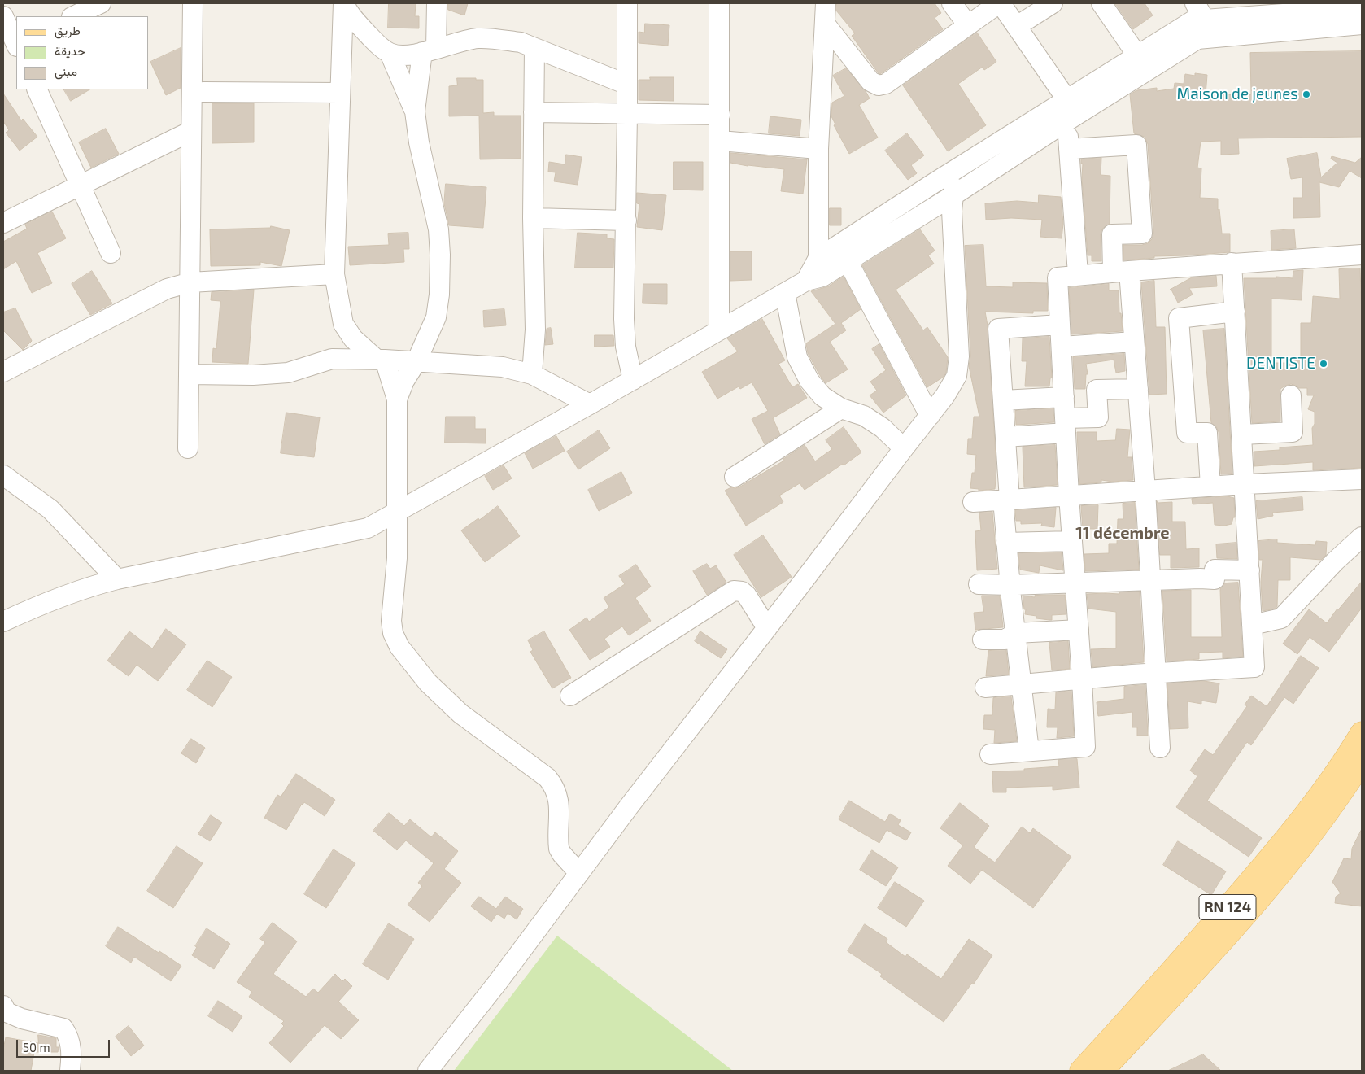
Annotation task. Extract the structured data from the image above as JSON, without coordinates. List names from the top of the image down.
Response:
{
  "streets": {
    "main road": ["RN 124"]
  },
  "districts": ["11 décembre"],
  "places": ["Maison de jeunes", "DENTISTE"],
  "legend": ["طريق", "حديقة", "مبنى"],
  "scale_bar": "50 m"
}
